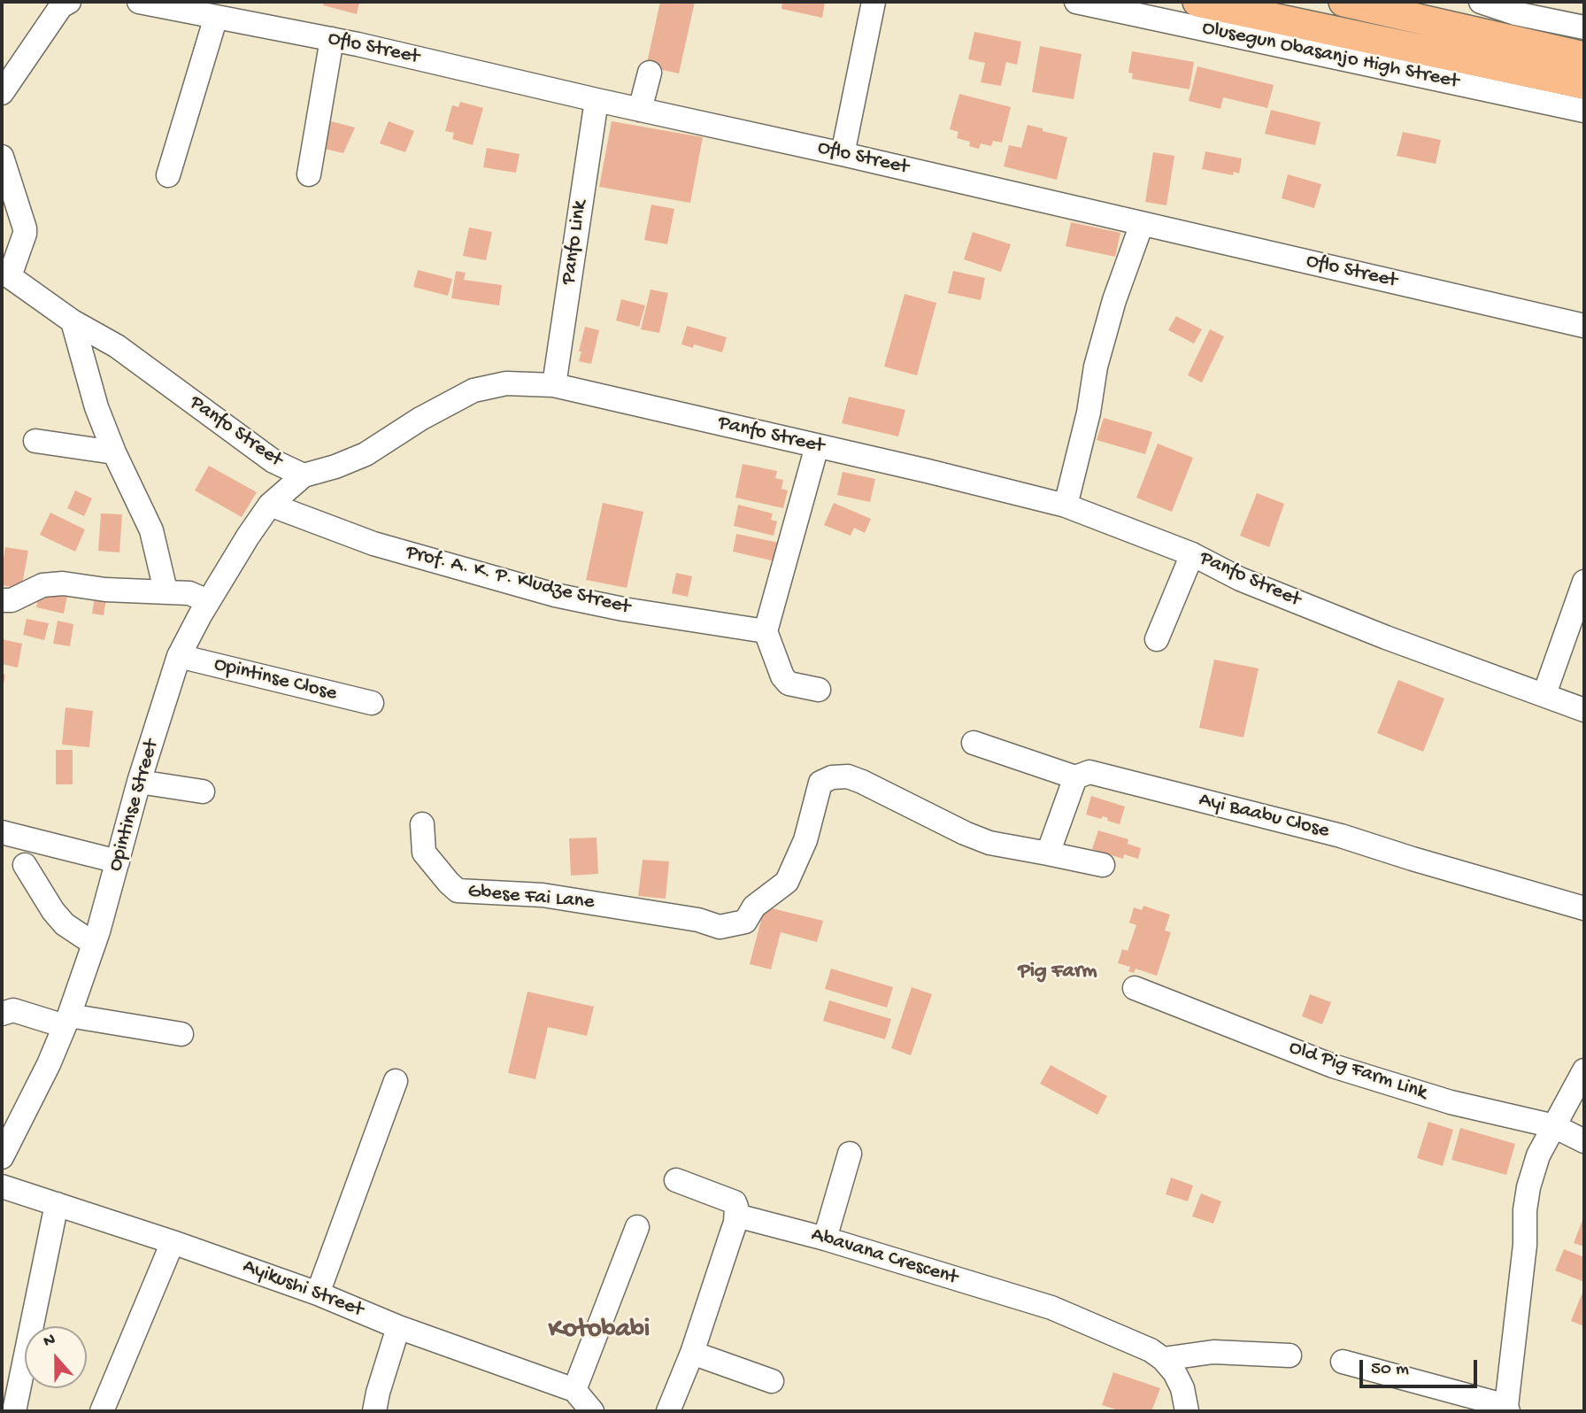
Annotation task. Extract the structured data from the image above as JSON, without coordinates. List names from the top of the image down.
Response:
{
  "streets": {
    "main road": ["Olusegun Obasanjo High Street"],
    "street": [
      "Oflo Street",
      "Panfo Link",
      "Panfo Street",
      "Prof. A. K. P. Kludze Street",
      "Opintinse Close",
      "Opintinse Street",
      "Ayi Baabu Close",
      "Gbese Fai Lane",
      "Old Pig Farm Link",
      "Abavana Crescent",
      "Ayikushi Street"
    ]
  },
  "crossings": [
    ["Oflo Street", "Panfo Link"],
    ["Panfo Link", "Panfo Street"],
    ["Panfo Street", "Opintinse Street"],
    ["Prof. A. K. P. Kludze Street", "Opintinse Street"],
    ["Opintinse Close", "Opintinse Street"]
  ],
  "districts": ["Pig Farm", "Kotobabi"],
  "scale_bar": "50 m",
  "north": "top"
}
